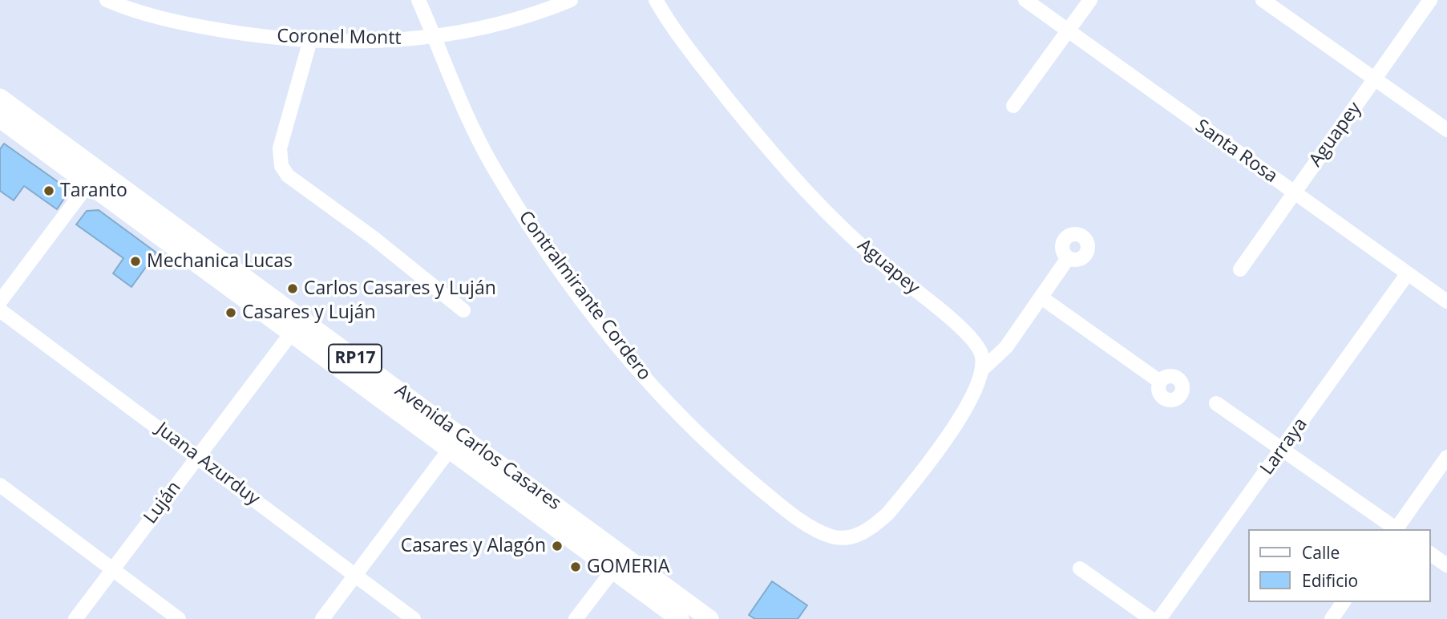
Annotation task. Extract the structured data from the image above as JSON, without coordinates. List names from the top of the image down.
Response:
{
  "streets": {
    "main road": ["RP17", "Avenida Carlos Casares"],
    "street": [
      "Coronel Montt",
      "Aguapey",
      "Santa Rosa",
      "Contralmirante Cordero",
      "Larraya",
      "Juana Azurduy",
      "Luján"
    ]
  },
  "crossings": [
    ["Coronel Montt", "Contralmirante Cordero"],
    ["Aguapey", "Santa Rosa"],
    ["Aguapey", "Contralmirante Cordero"],
    ["Santa Rosa", "Larraya"],
    ["Avenida Carlos Casares", "Luján"],
    ["Juana Azurduy", "Luján"]
  ],
  "places": [
    "Taranto",
    "Mechanica Lucas",
    "Carlos Casares y Luján",
    "Casares y Luján",
    "Casares y Alagón",
    "GOMERIA"
  ],
  "legend": ["Calle", "Edificio"]
}
